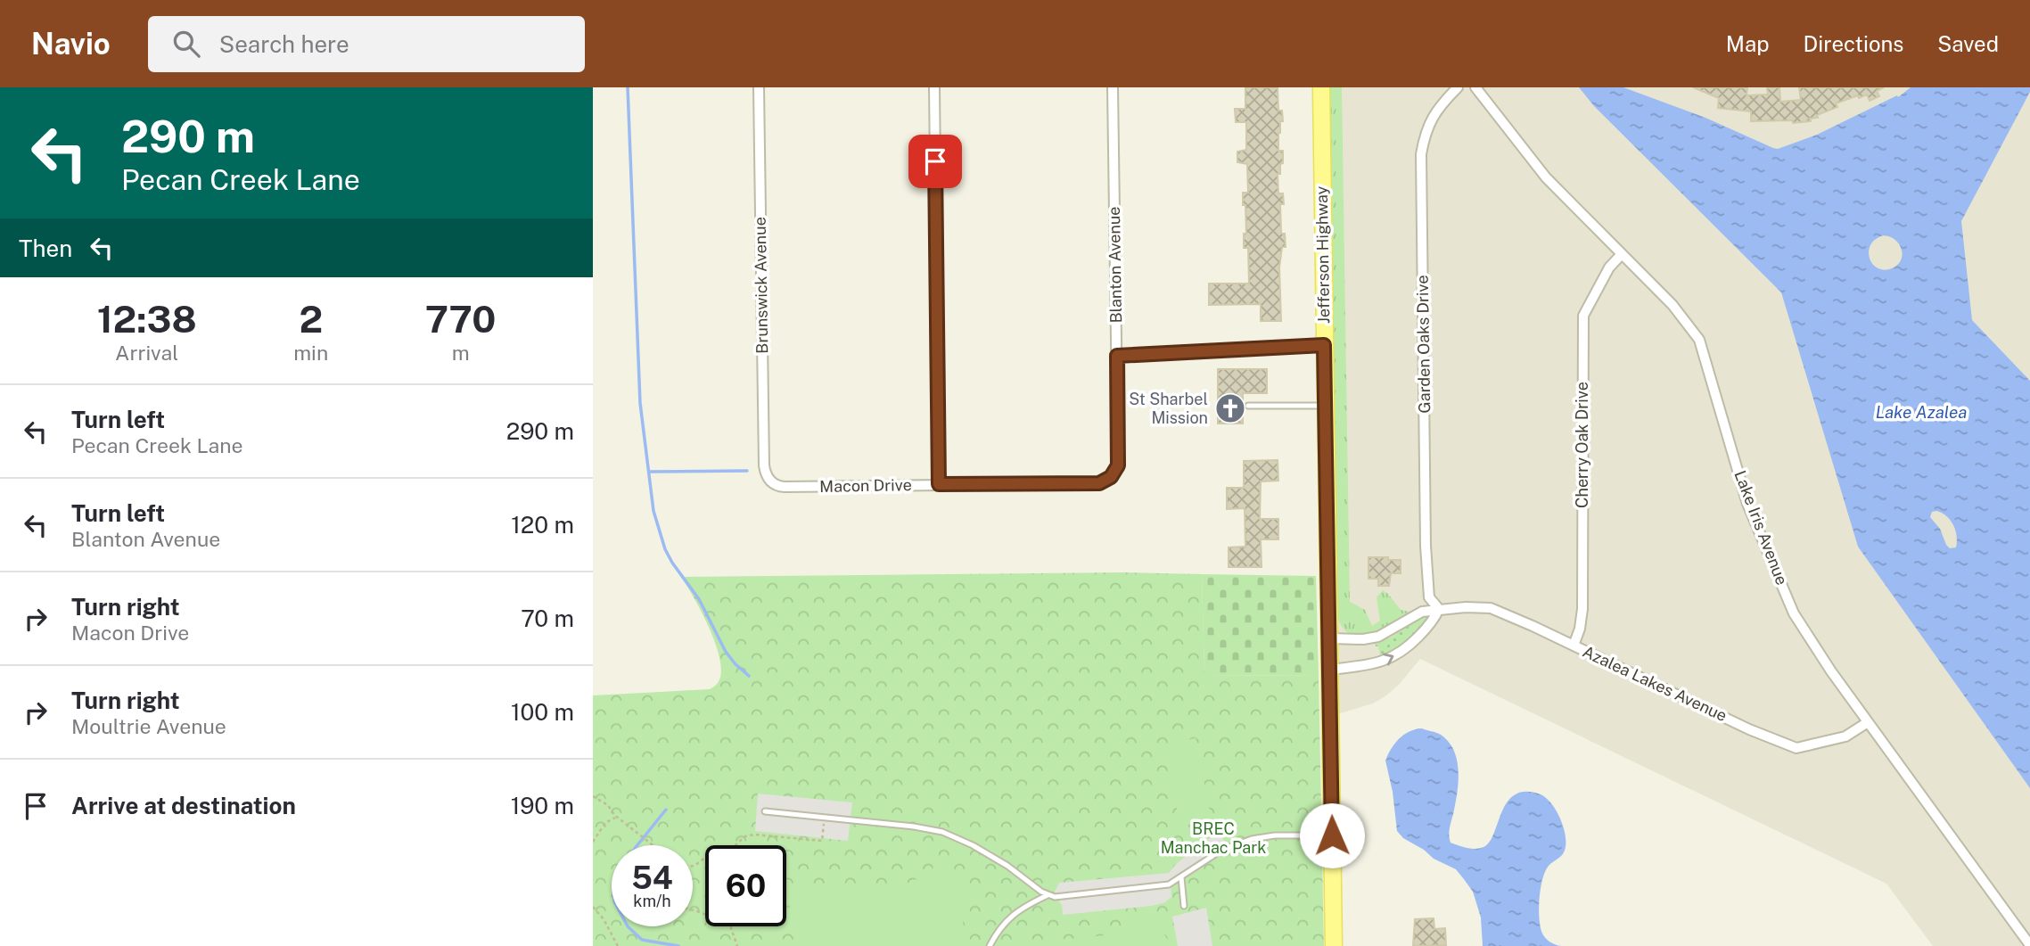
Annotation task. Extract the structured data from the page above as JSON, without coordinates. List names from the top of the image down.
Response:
{
  "streets": {
    "main road": ["Jefferson Highway"],
    "street": [
      "Blanton Avenue",
      "Brunswick Avenue",
      "Garden Oaks Drive",
      "Cherry Oak Drive",
      "Macon Drive",
      "Lake Iris Avenue",
      "Azalea Lakes Avenue"
    ]
  },
  "crossings": [
    ["Jefferson Highway", "Azalea Lakes Avenue"],
    ["Blanton Avenue", "Macon Drive"],
    ["Brunswick Avenue", "Macon Drive"],
    ["Garden Oaks Drive", "Azalea Lakes Avenue"],
    ["Cherry Oak Drive", "Lake Iris Avenue"],
    ["Cherry Oak Drive", "Azalea Lakes Avenue"],
    ["Lake Iris Avenue", "Azalea Lakes Avenue"]
  ],
  "water": ["Lake Azalea"],
  "parks": ["BREC Manchac Park"],
  "places": {
    "church": ["St Sharbel Mission"]
  },
  "page": {
    "header": "Navio",
    "search": "Search here",
    "nav": ["Map", "Directions", "Saved"],
    "turn": ["290 m", "Pecan Creek Lane"],
    "then": "Then",
    "eta": [
      "12:38",
      "Arrival",
      "2",
      "min",
      "770",
      "m"
    ],
    "list": [
      {
        "name": "Turn left",
        "note": "Pecan Creek Lane",
        "value": "290 m"
      },
      {
        "name": "Turn left",
        "note": "Blanton Avenue",
        "value": "120 m"
      },
      {
        "name": "Turn right",
        "note": "Macon Drive",
        "value": "70 m"
      },
      {
        "name": "Turn right",
        "note": "Moultrie Avenue",
        "value": "100 m"
      },
      {
        "name": "Arrive at destination",
        "value": "190 m"
      }
    ],
    "speed": "54 km/h",
    "limit": "60"
  }
}
